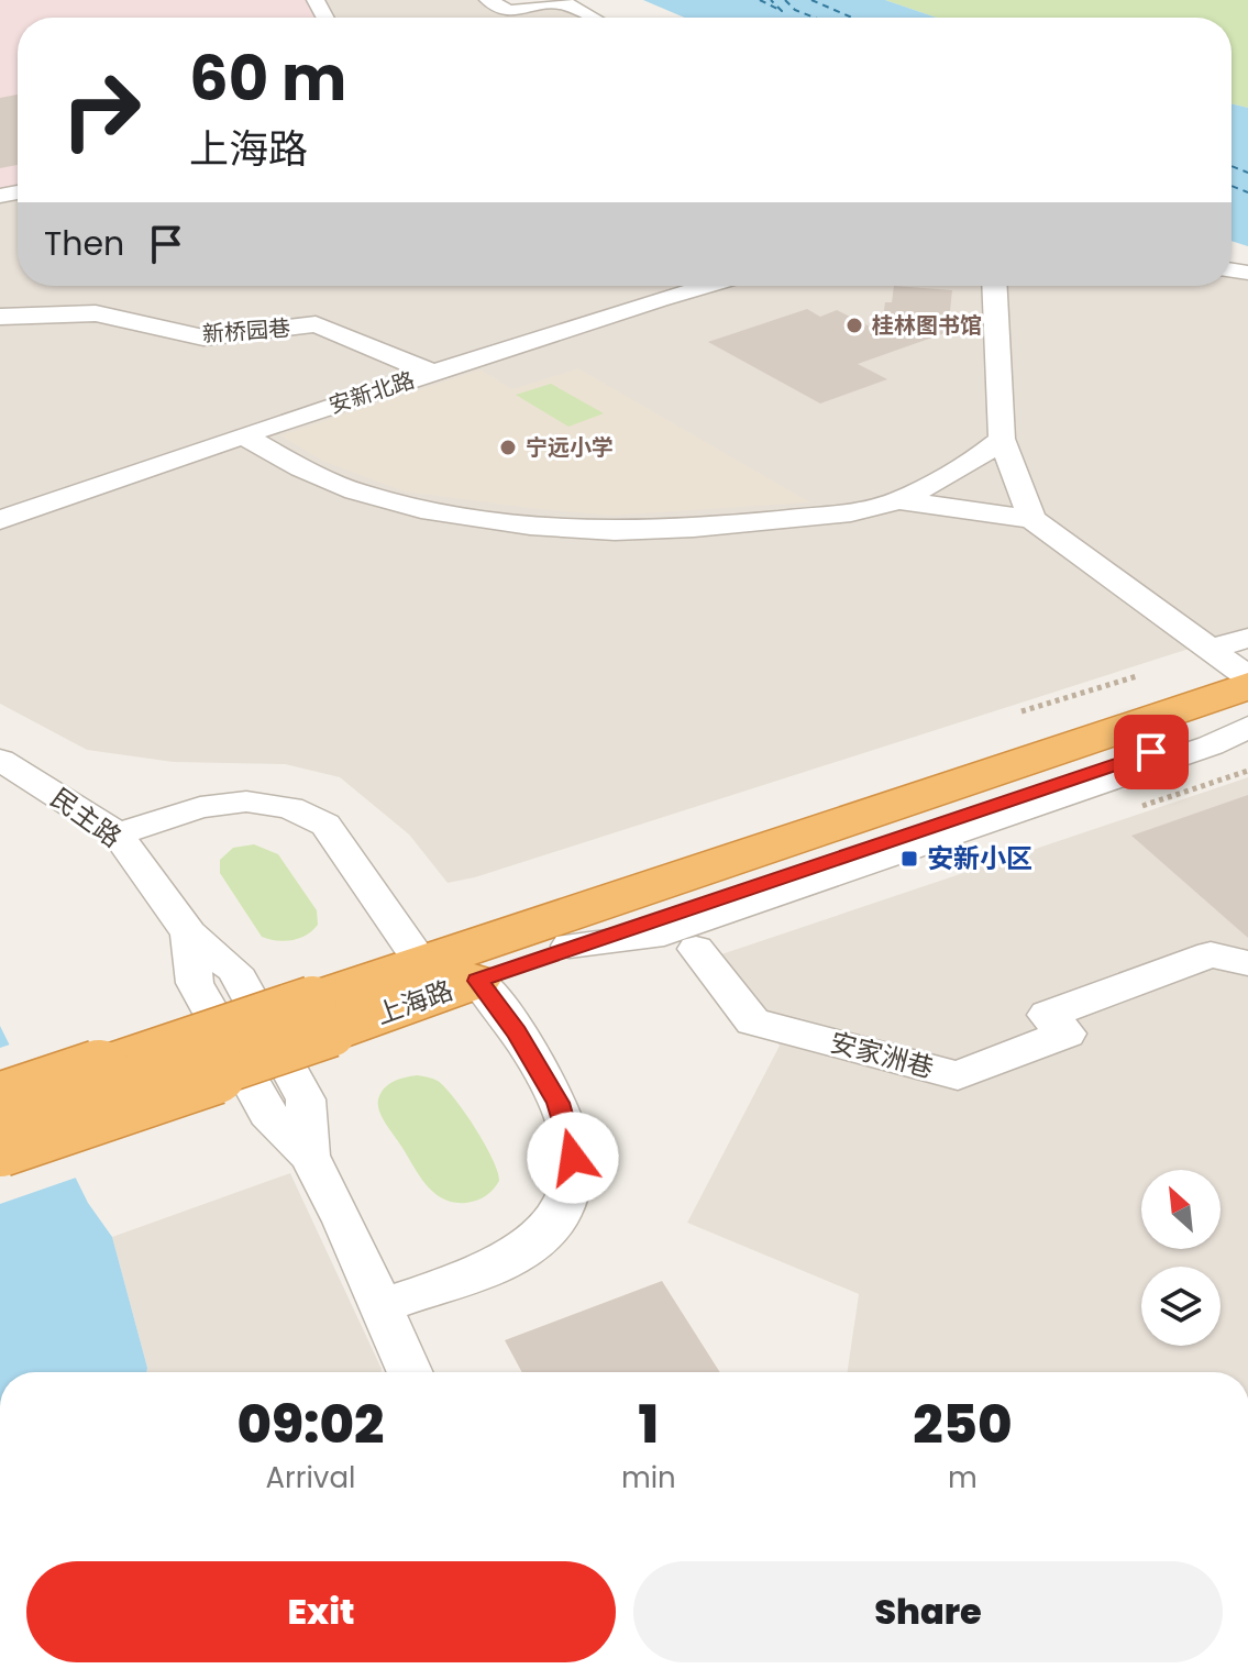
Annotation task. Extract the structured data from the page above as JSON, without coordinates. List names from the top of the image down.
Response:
{
  "streets": {
    "highway": ["上海路"],
    "street": [
      "新桥园巷",
      "安新北路",
      "民主路",
      "安家洲巷"
    ]
  },
  "crossings": [
    ["新桥园巷", "安新北路"]
  ],
  "places": {
    "other": ["桂林图书馆", "宁远小学"],
    "transit": ["安新小区"]
  },
  "north": "top left",
  "page": {
    "turn": ["60 m", "上海路"],
    "then": "Then",
    "eta": [
      "09:02",
      "Arrival",
      "1",
      "min",
      "250",
      "m"
    ],
    "buttons": ["Exit", "Share"]
  }
}
